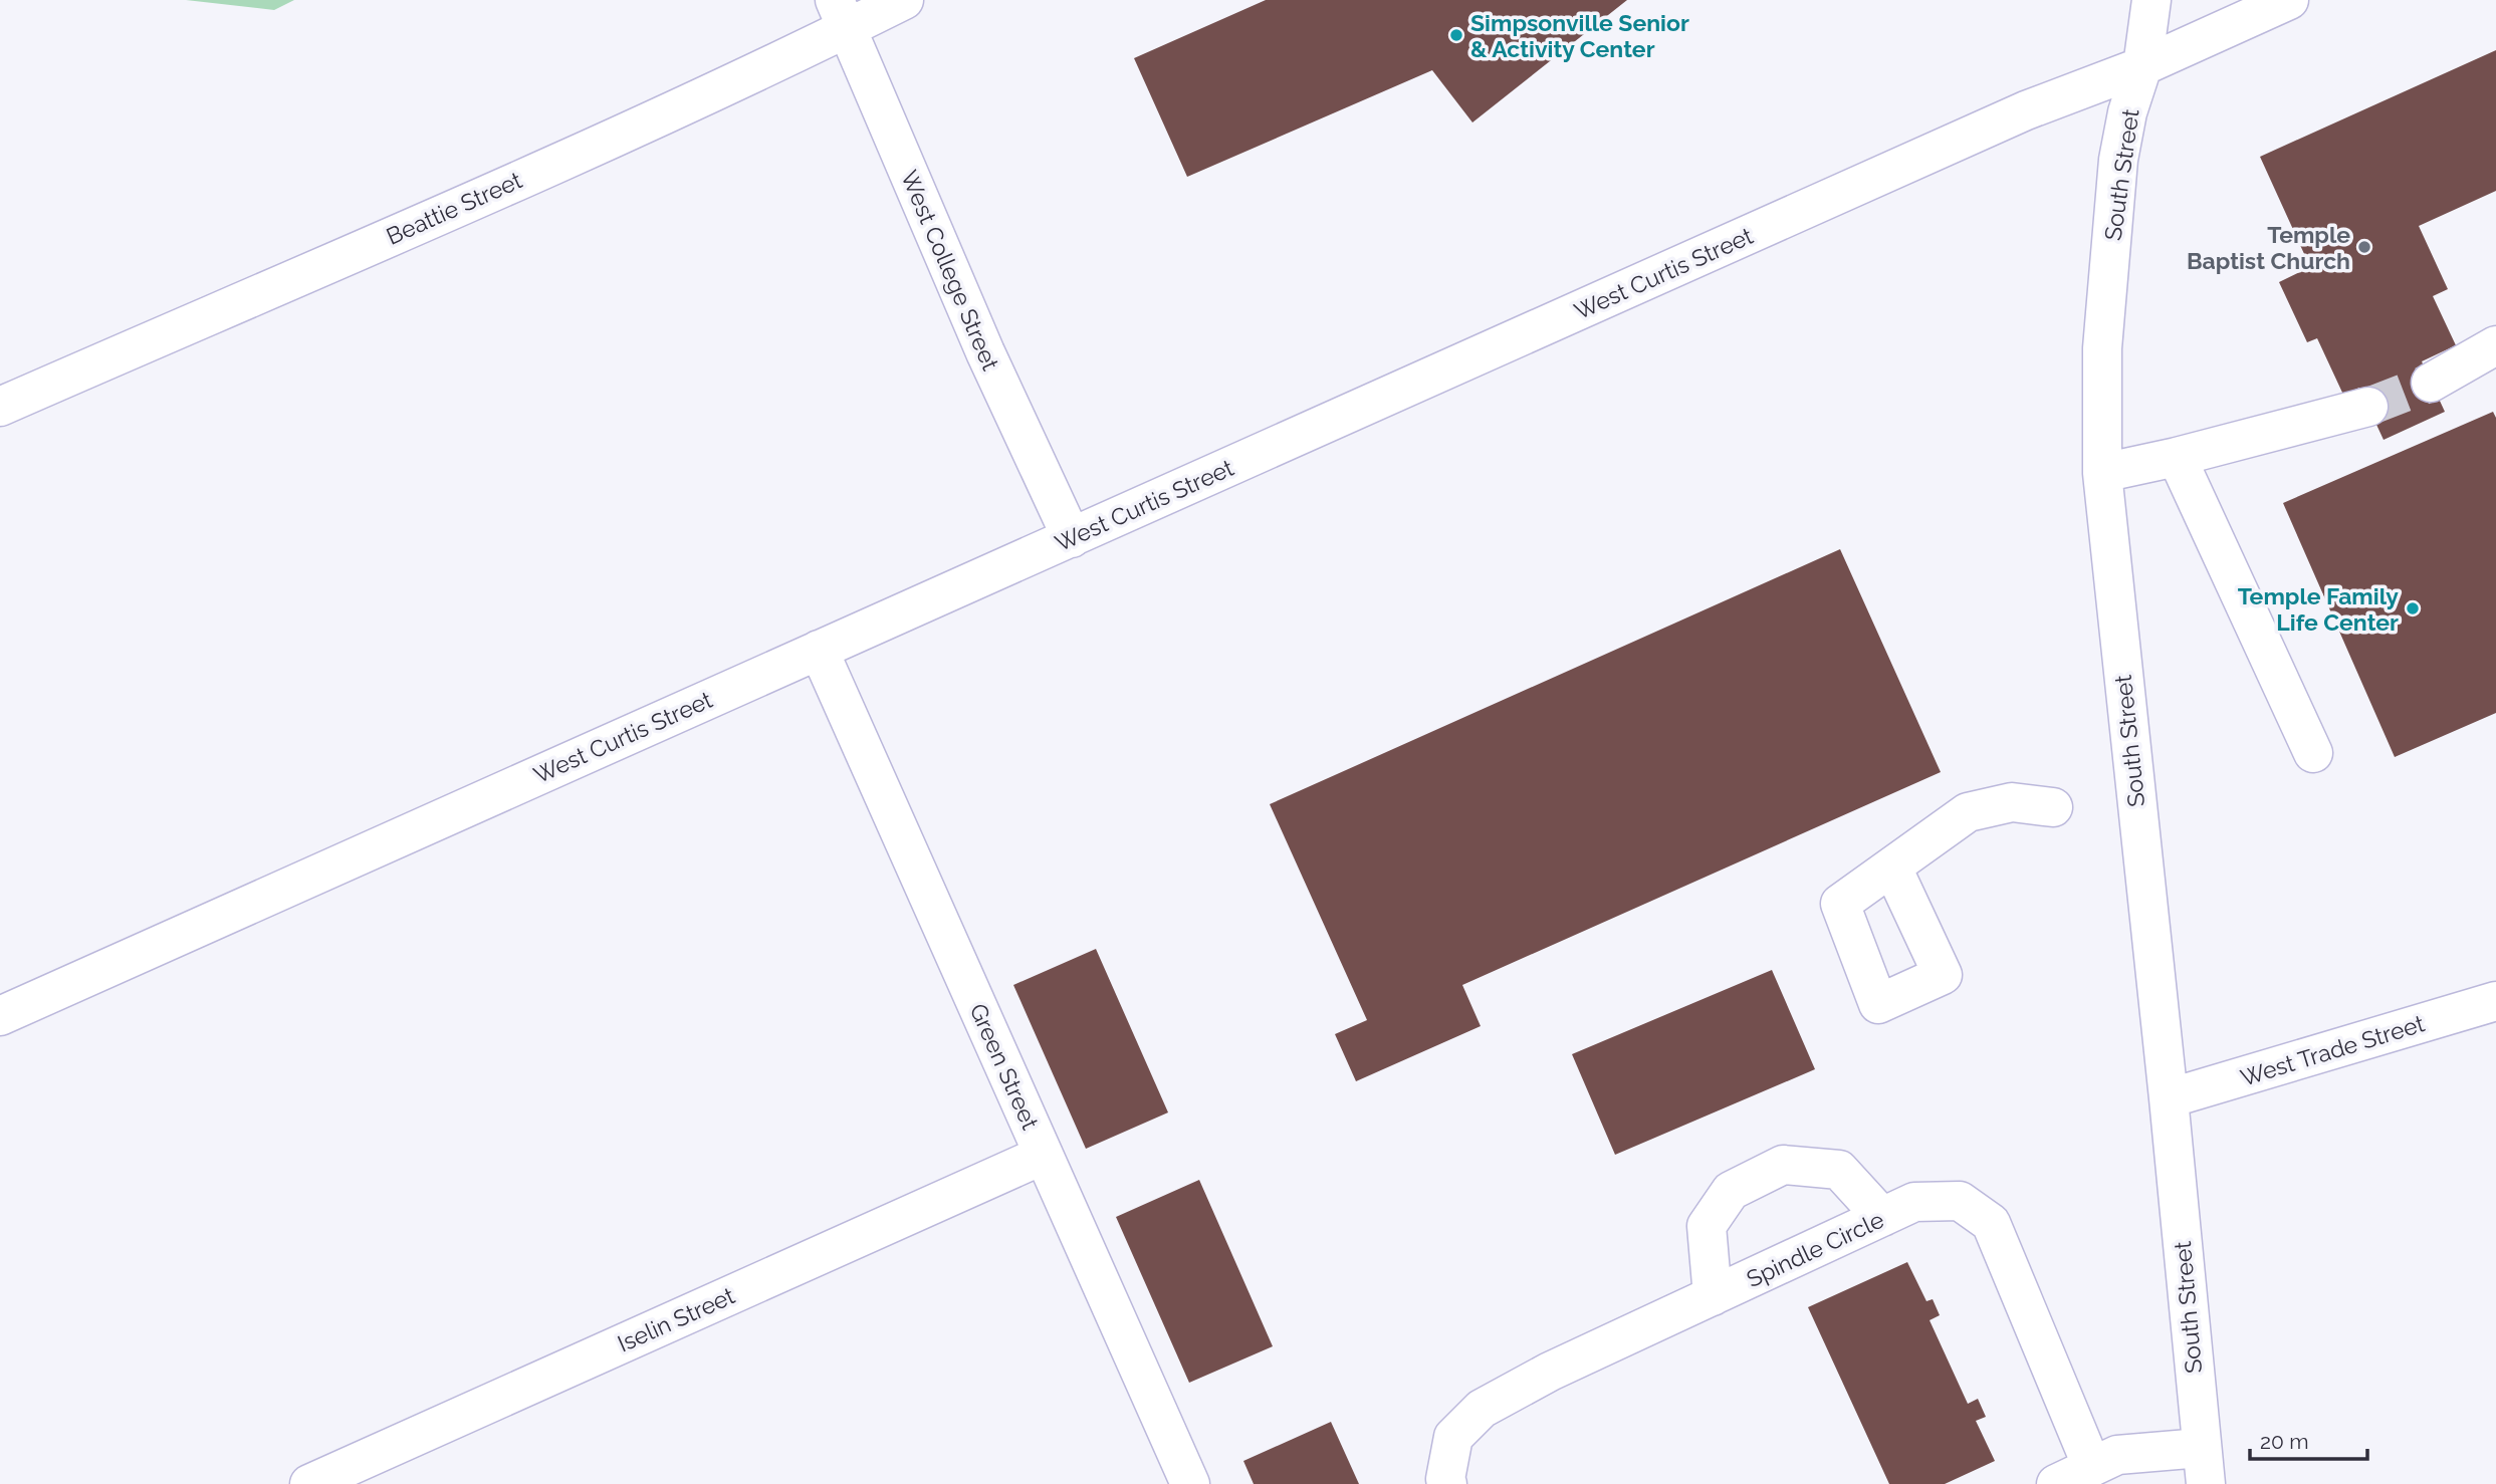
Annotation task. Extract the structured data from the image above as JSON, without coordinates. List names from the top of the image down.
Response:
{
  "streets": {
    "street": [
      "South Street",
      "Beattie Street",
      "West College Street",
      "West Curtis Street",
      "West Trade Street",
      "Green Street",
      "Spindle Circle",
      "Iselin Street"
    ]
  },
  "crossings": [
    ["South Street", "West Curtis Street"],
    ["South Street", "West Trade Street"],
    ["Beattie Street", "West College Street"],
    ["West College Street", "West Curtis Street"],
    ["West Curtis Street", "Green Street"],
    ["Green Street", "Iselin Street"]
  ],
  "places": ["Simpsonville Senior & Activity Center", "Temple Baptist Church", "Temple Family Life Center"],
  "scale_bar": "20 m"
}
